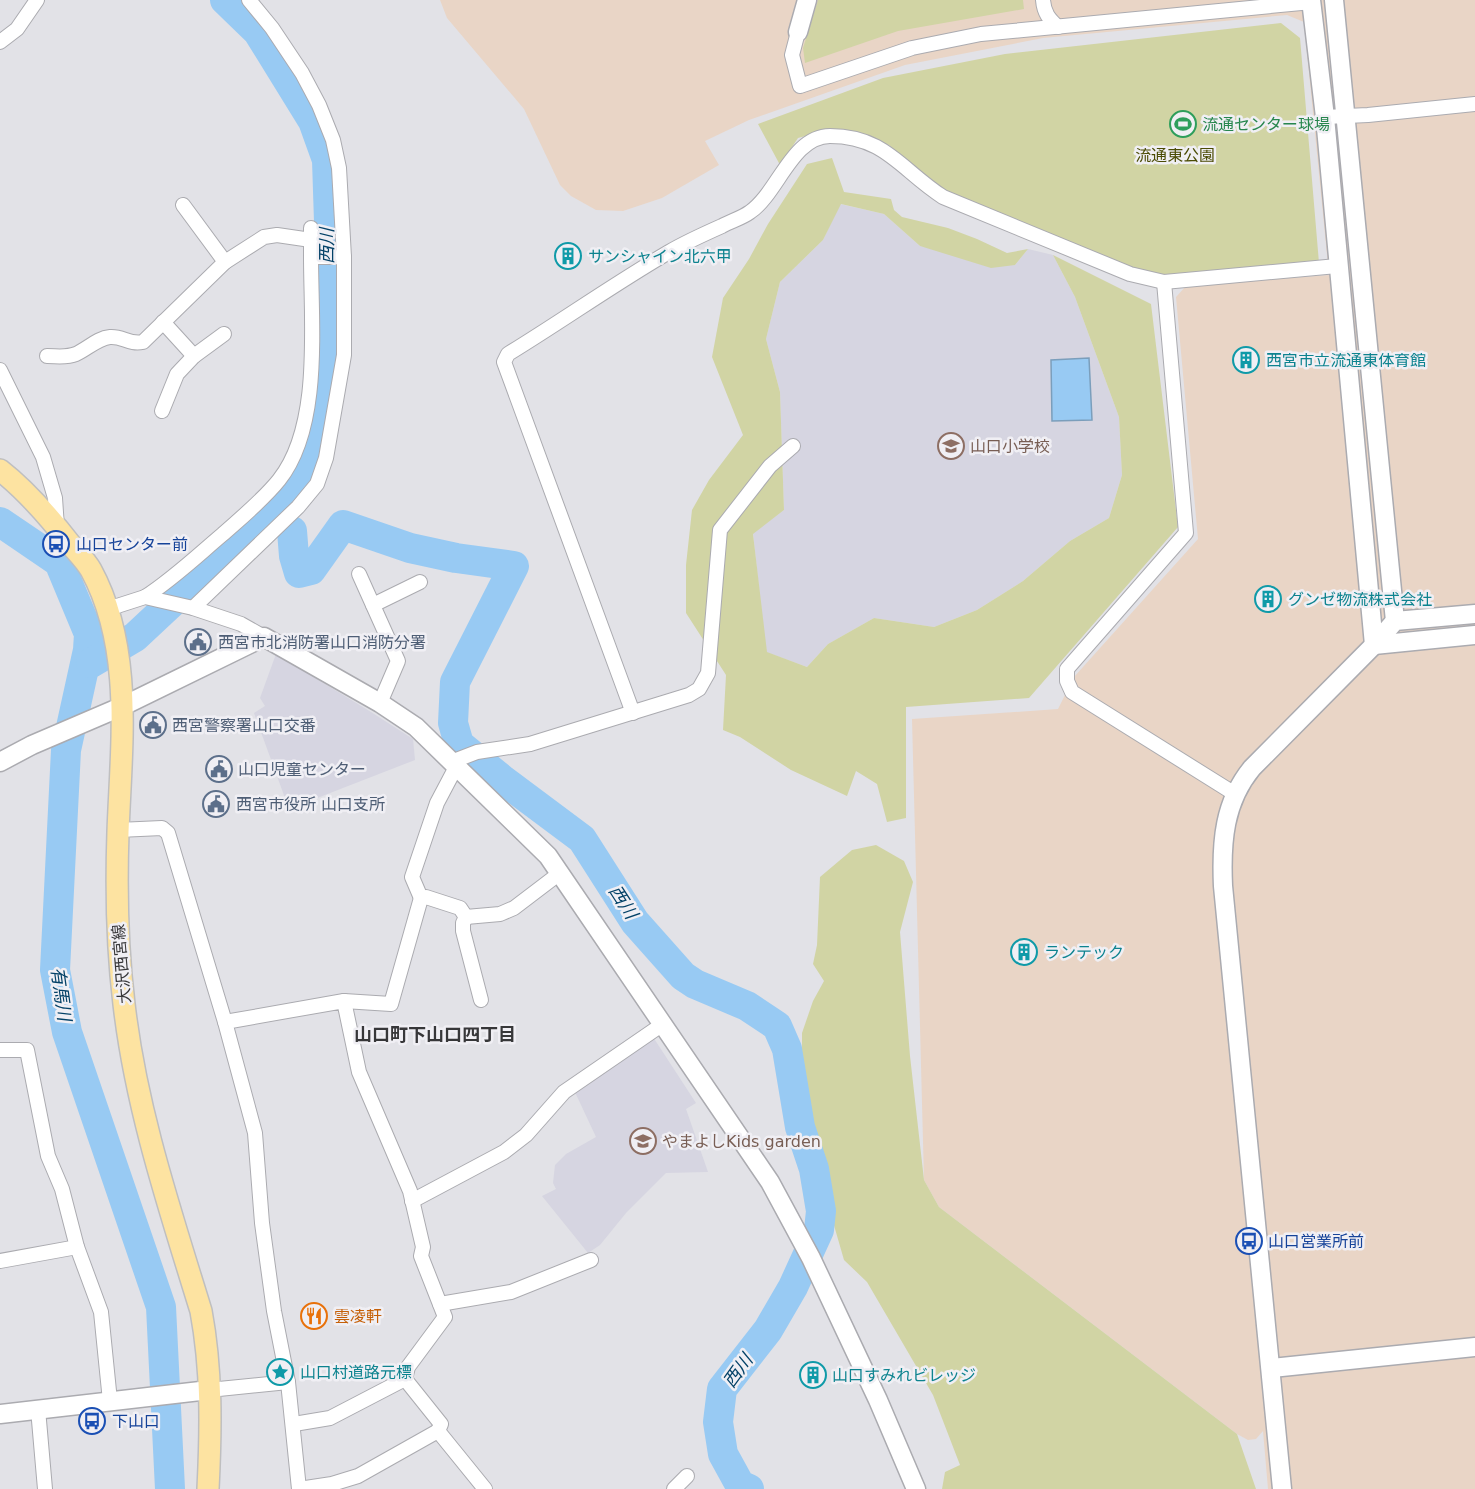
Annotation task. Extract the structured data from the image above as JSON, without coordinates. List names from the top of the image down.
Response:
{
  "streets": {
    "main road": ["大沢西宮線"]
  },
  "districts": ["山口町下山口四丁目"],
  "water": ["西川", "有馬川"],
  "parks": ["流通東公園"],
  "places": {
    "sports": ["流通センター球場"],
    "building": [
      "サンシャイン北六甲",
      "西宮市立流通東体育館",
      "グンゼ物流株式会社",
      "ランテック",
      "山口すみれビレッジ"
    ],
    "school or university": ["山口小学校", "やまよしKids garden"],
    "bus stop": ["山口センター前", "山口営業所前", "下山口"],
    "public building": [
      "西宮市北消防署山口消防分署",
      "西宮警察署山口交番",
      "山口児童センター",
      "西宮市役所 山口支所"
    ],
    "restaurant": ["雲凌軒"],
    "place": ["山口村道路元標"]
  }
}
